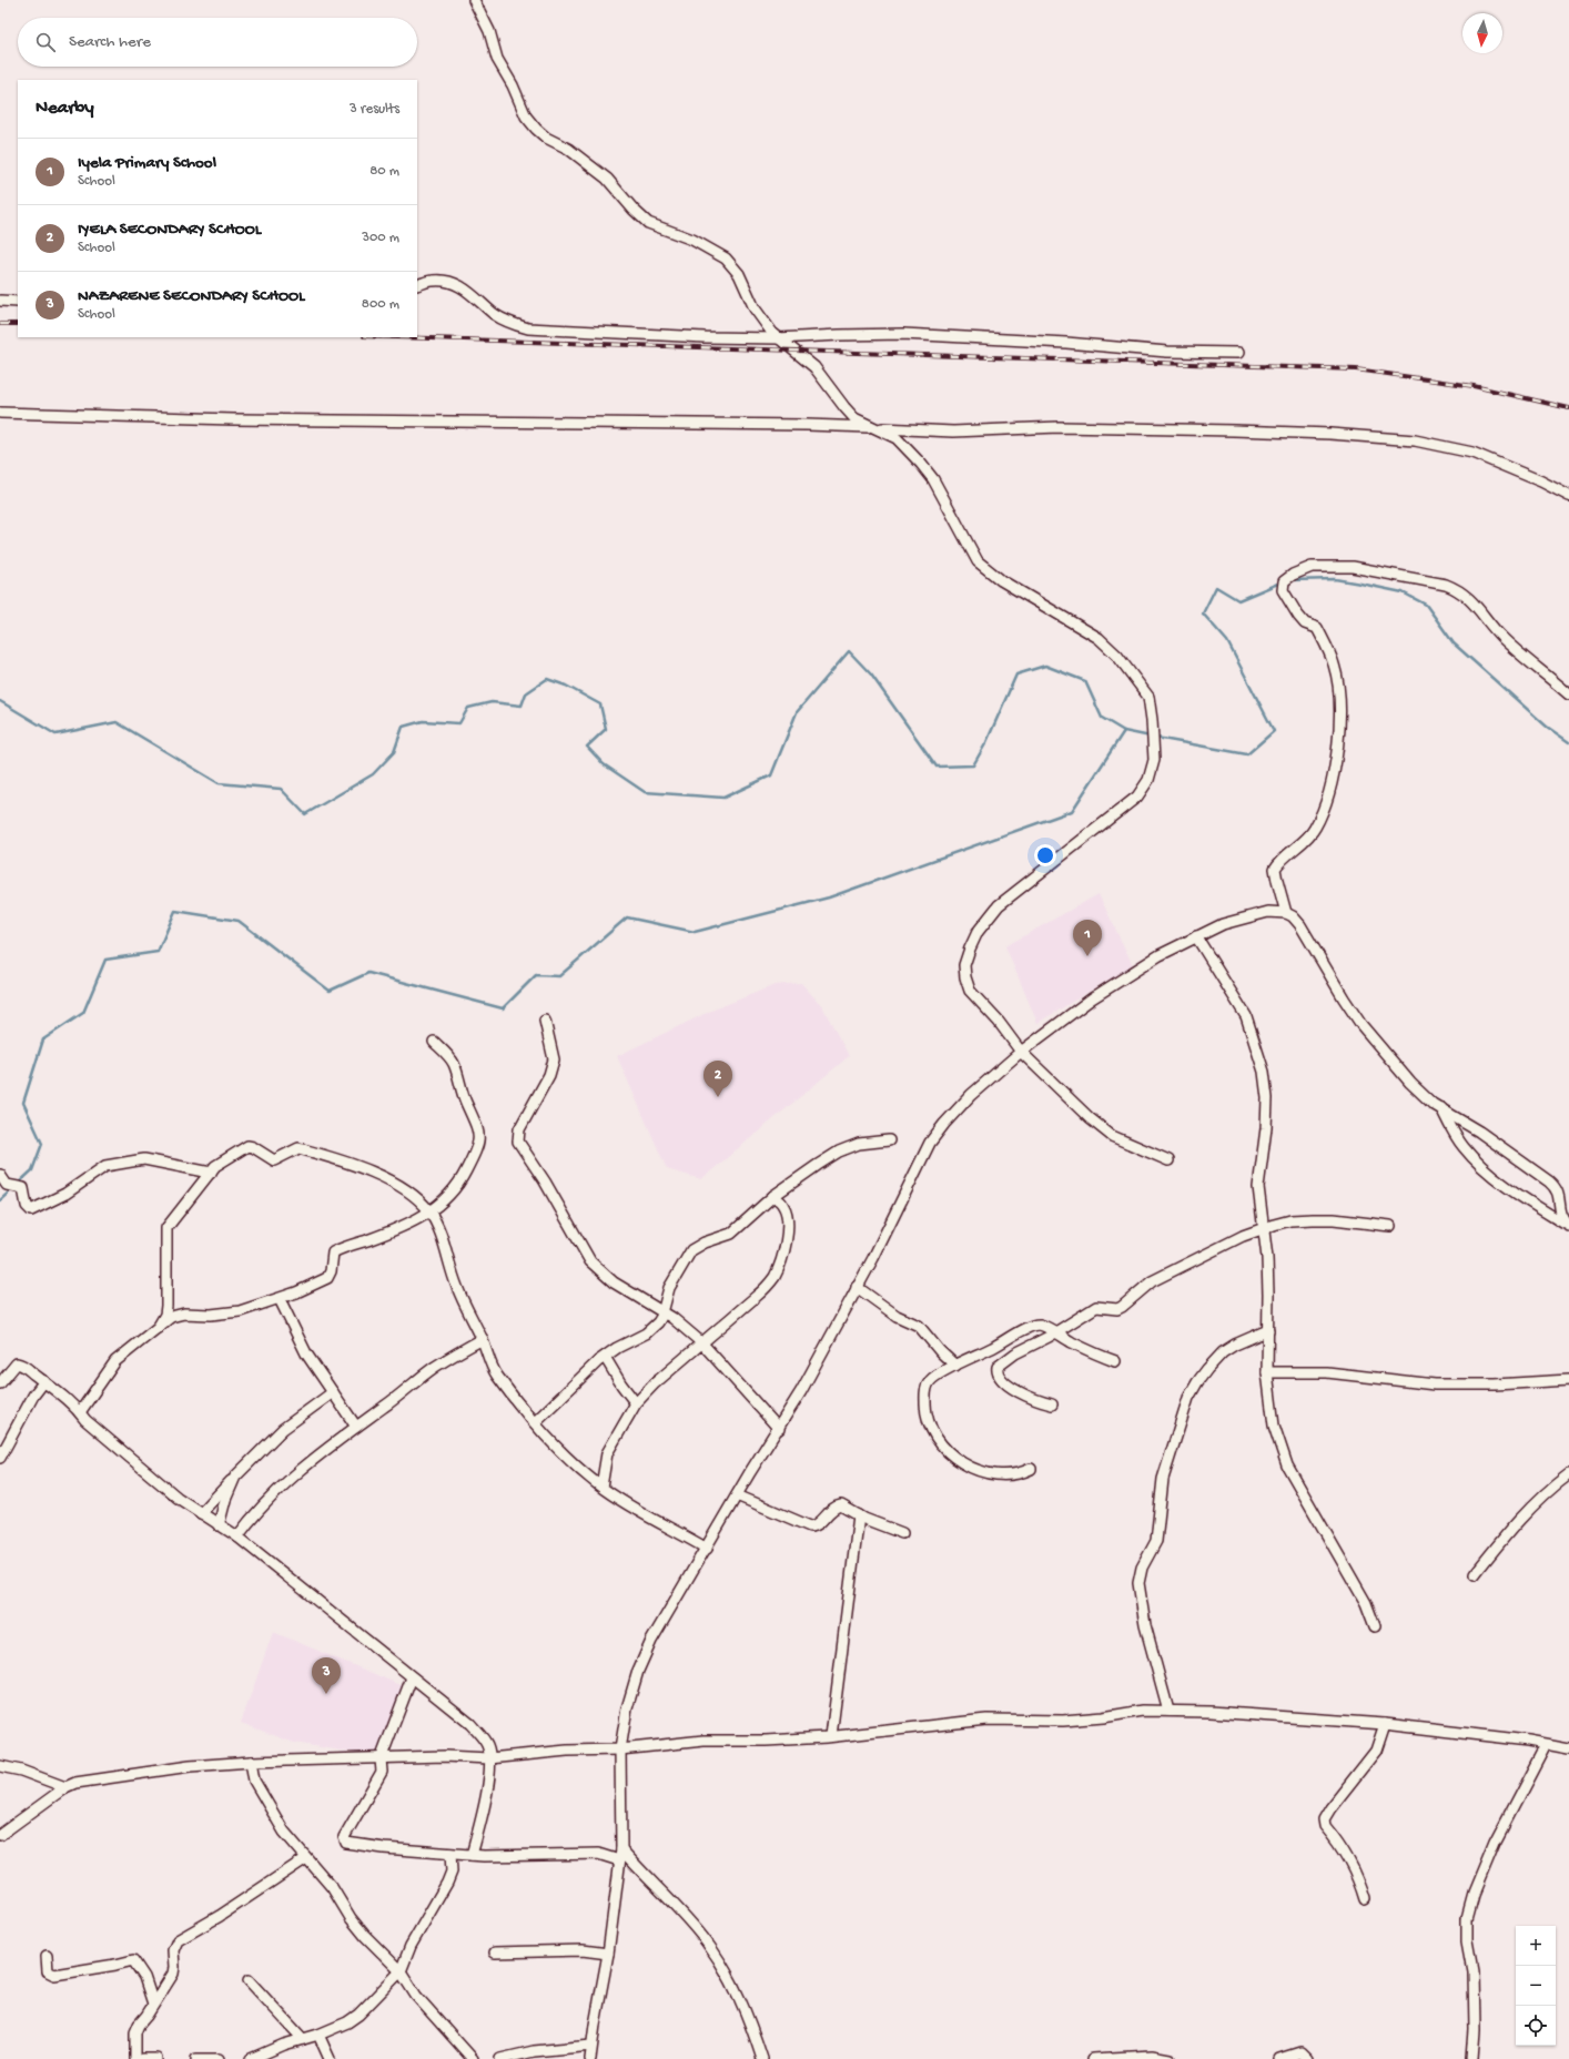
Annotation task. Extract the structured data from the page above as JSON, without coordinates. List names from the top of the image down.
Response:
{
  "north": "bottom",
  "page": {
    "search": "Search here",
    "heading": ["Nearby", "3 results"],
    "list": [
      {
        "mark": "1",
        "name": "Iyela Primary School",
        "note": "School",
        "value": "80 m"
      },
      {
        "mark": "2",
        "name": "IYELA SECONDARY SCHOOL",
        "note": "School",
        "value": "300 m"
      },
      {
        "mark": "3",
        "name": "NAZARENE SECONDARY SCHOOL",
        "note": "School",
        "value": "800 m"
      }
    ],
    "pins": ["1", "2", "3"],
    "map_buttons": ["+", "−"]
  }
}
